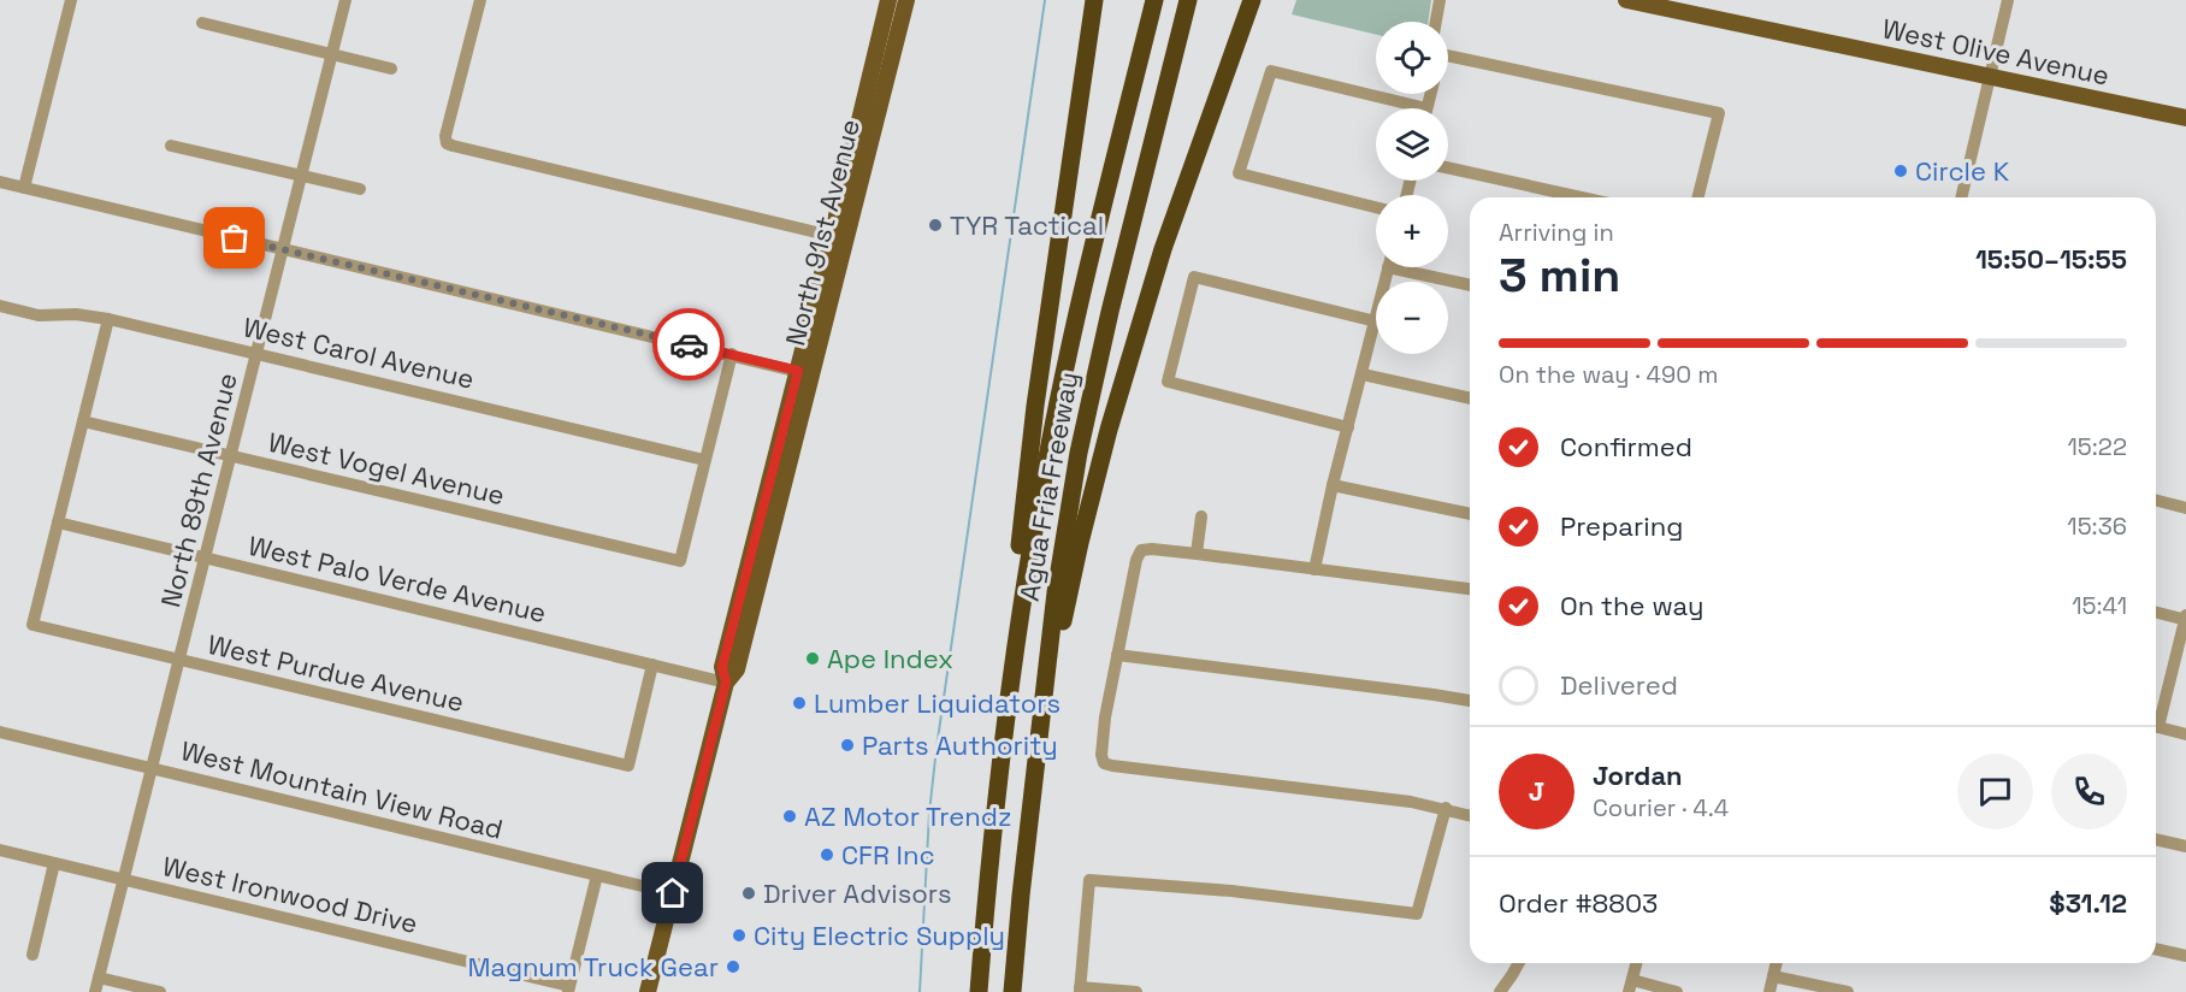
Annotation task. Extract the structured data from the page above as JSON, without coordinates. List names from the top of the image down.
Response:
{
  "streets": {
    "highway": ["Agua Fria Freeway"],
    "main road": ["West Olive Avenue", "North 91st Avenue"],
    "street": [
      "West Carol Avenue",
      "West Vogel Avenue",
      "North 89th Avenue",
      "West Palo Verde Avenue",
      "West Purdue Avenue",
      "West Mountain View Road",
      "West Ironwood Drive"
    ]
  },
  "crossings": [
    ["North 91st Avenue", "West Palo Verde Avenue"],
    ["North 91st Avenue", "West Mountain View Road"],
    ["West Carol Avenue", "West Vogel Avenue"],
    ["West Carol Avenue", "North 89th Avenue"],
    ["West Vogel Avenue", "North 89th Avenue"],
    ["North 89th Avenue", "West Palo Verde Avenue"],
    ["North 89th Avenue", "West Purdue Avenue"],
    ["North 89th Avenue", "West Mountain View Road"],
    ["North 89th Avenue", "West Ironwood Drive"],
    ["West Palo Verde Avenue", "West Purdue Avenue"]
  ],
  "places": [
    "Circle K",
    "TYR Tactical",
    "Ape Index",
    "Lumber Liquidators",
    "Parts Authority",
    "AZ Motor Trendz",
    "CFR Inc",
    "Driver Advisors",
    "City Electric Supply",
    "Magnum Truck Gear"
  ],
  "page": {
    "map_buttons": ["+", "−"],
    "heading": ["3 min", "Arriving in", "15:50–15:55"],
    "panel": [
      "Jordan",
      "Courier · 4.4",
      "Order #8803",
      "$31.12"
    ],
    "bar": "On the way · 490 m",
    "list": [
      ["Confirmed", "15:22"],
      ["Preparing", "15:36"],
      ["On the way", "15:41"],
      "Delivered"
    ],
    "round": "J"
  }
}
